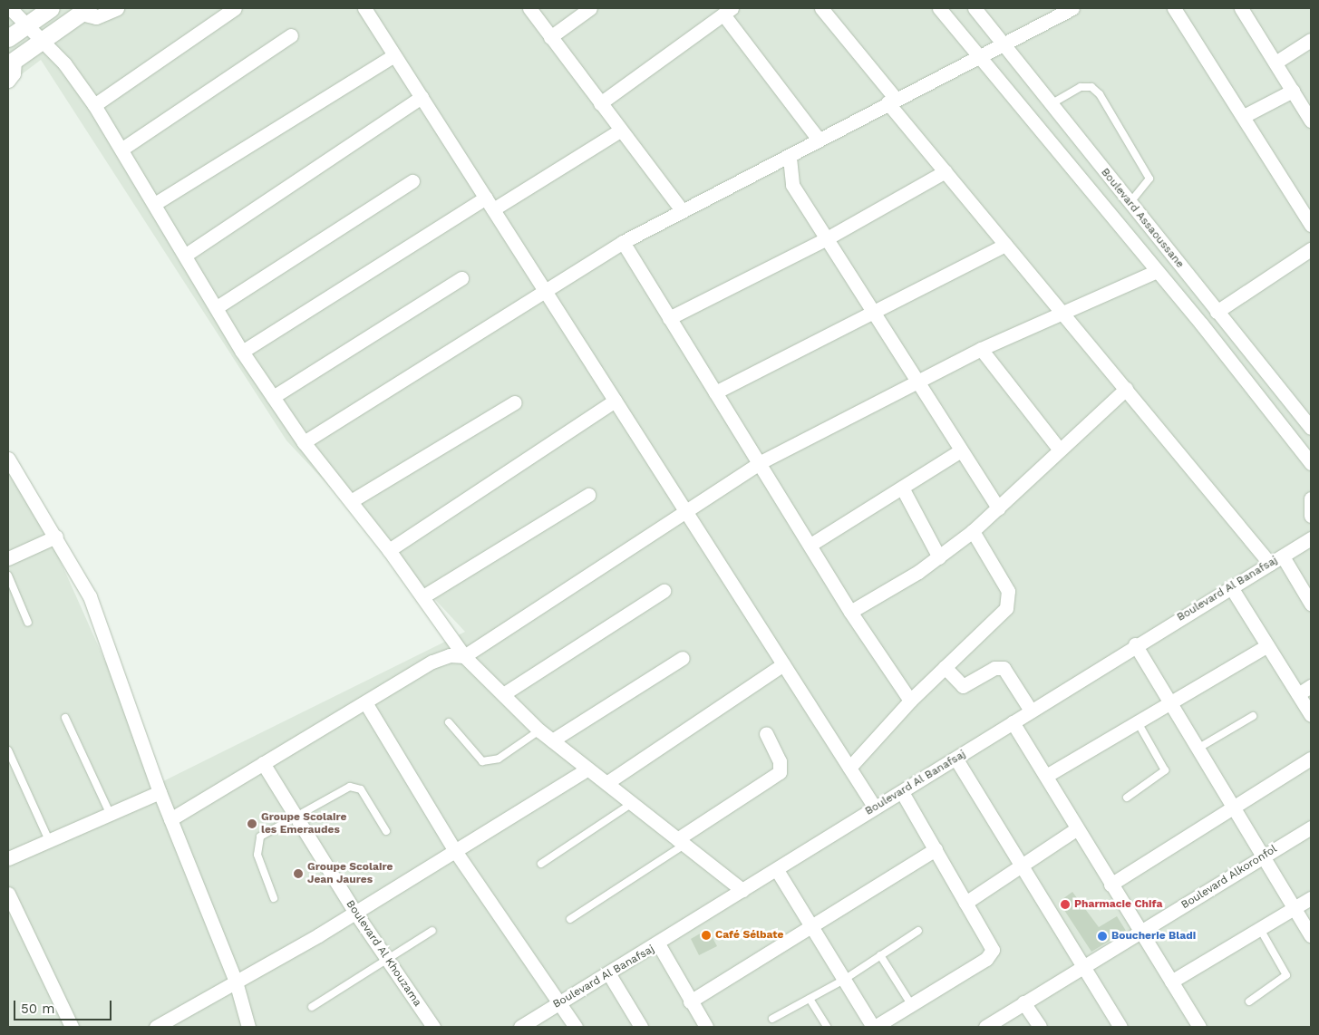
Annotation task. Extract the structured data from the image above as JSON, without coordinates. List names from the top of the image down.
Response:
{
  "streets": {
    "street": [
      "Boulevard Assaoussane",
      "Boulevard Al Banafsaj",
      "Boulevard Alkoronfol",
      "Boulevard Al Khouzama"
    ]
  },
  "places": [
    "Groupe Scolaire les Emeraudes",
    "Groupe Scolaire Jean Jaures",
    "Pharmacie Chifa",
    "Café Sélbate",
    "Boucherie Bladi"
  ],
  "scale_bar": "50 m"
}
